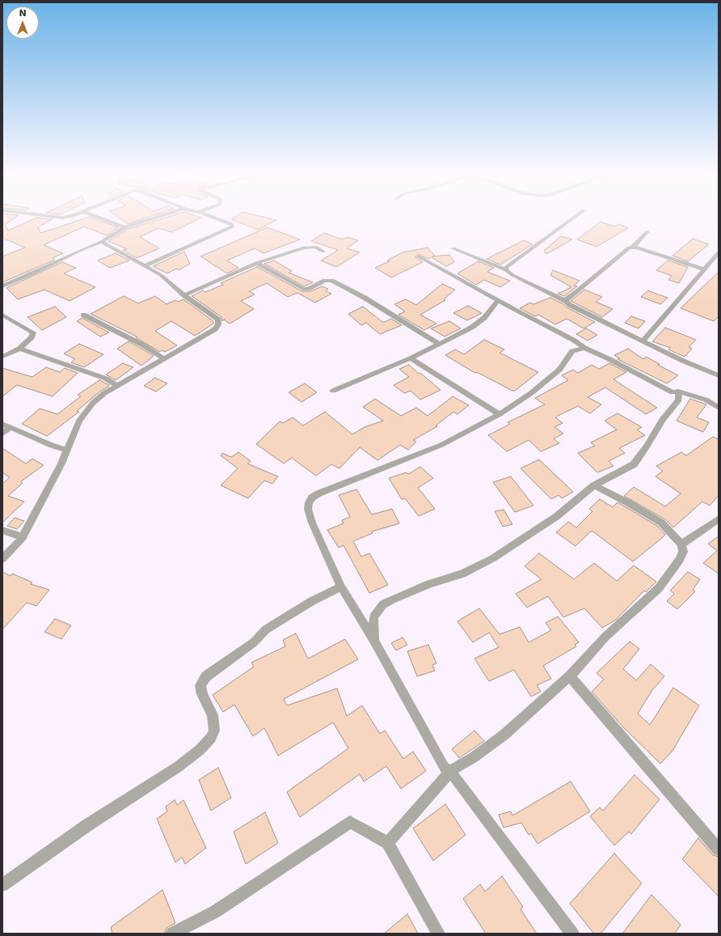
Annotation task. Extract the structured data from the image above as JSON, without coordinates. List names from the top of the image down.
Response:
{
  "north": "top"
}
